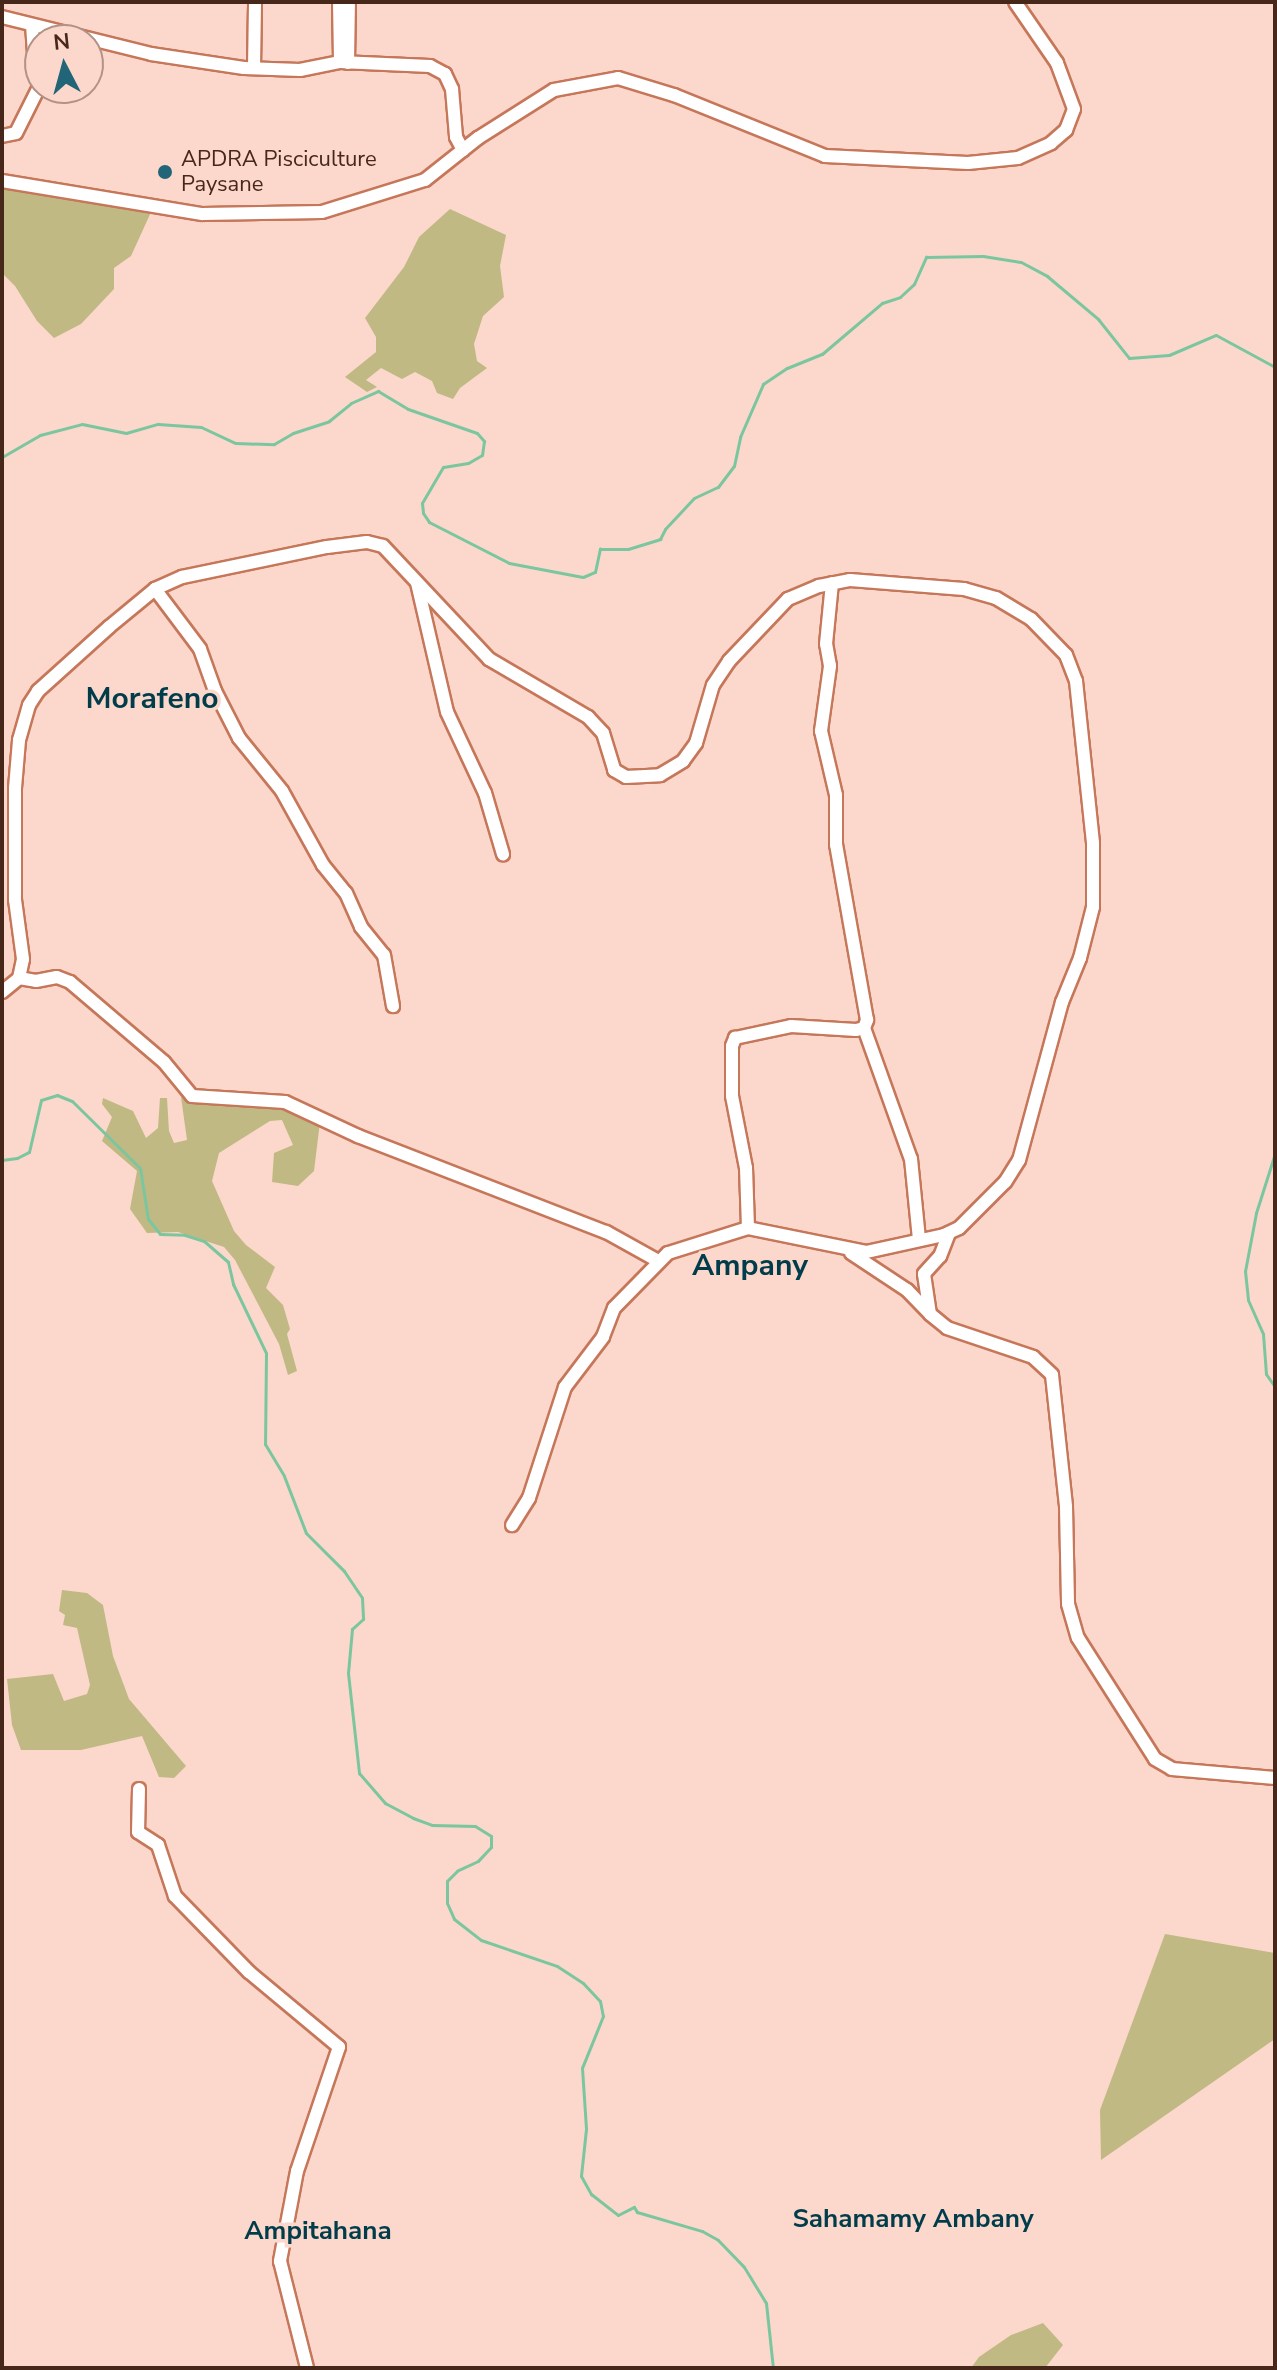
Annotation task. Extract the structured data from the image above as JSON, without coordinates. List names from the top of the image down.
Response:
{
  "districts": [
    "Morafeno",
    "Ampany",
    "Sahamamy Ambany",
    "Ampitahana"
  ],
  "places": ["APDRA Pisciculture Paysane"],
  "north": "top"
}
